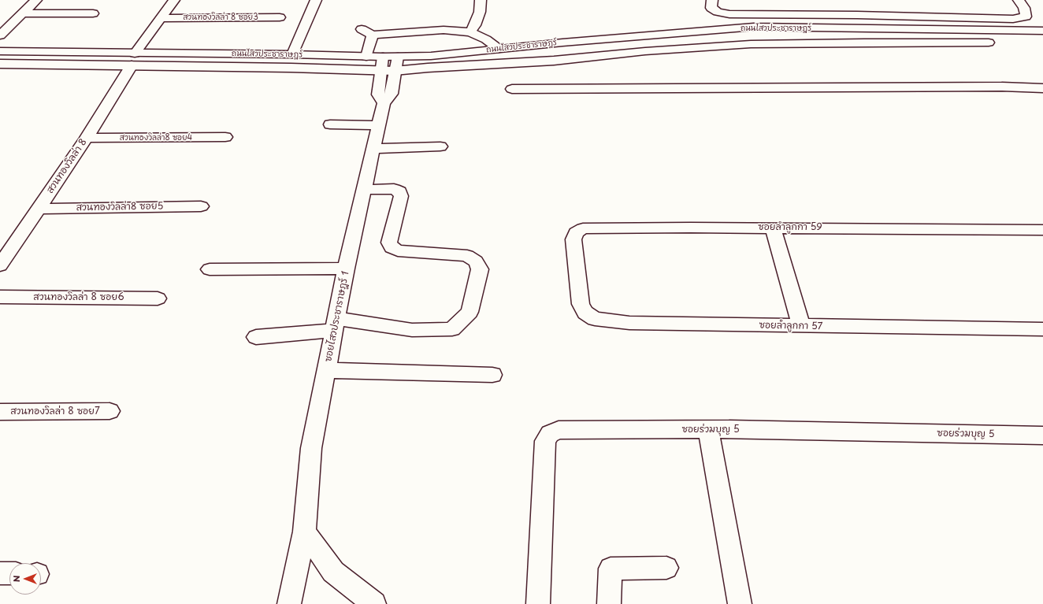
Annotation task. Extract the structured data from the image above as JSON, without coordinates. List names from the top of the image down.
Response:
{
  "streets": {
    "street": [
      "สวนทองวิลล่า 8 ซอย3",
      "ถนนไสวประชาราษฎร์",
      "สวนทองวิลล่า8 ซอย4",
      "สวนทองวิลล่า 8",
      "สวนทองวิลล่า8 ซอย5",
      "ซอยลำลูกกา 59",
      "สวนทองวิลล่า 8 ซอย6",
      "ซอยไสวประชาราษฎร์ 1",
      "ซอยลำลูกกา 57",
      "สวนทองวิลล่า 8 ซอย7",
      "ซอยร่วมบุญ 5"
    ]
  },
  "crossings": [
    ["สวนทองวิลล่า 8 ซอย3", "สวนทองวิลล่า 8"],
    ["ถนนไสวประชาราษฎร์", "สวนทองวิลล่า 8"],
    ["สวนทองวิลล่า8 ซอย4", "สวนทองวิลล่า 8"],
    ["สวนทองวิลล่า 8", "สวนทองวิลล่า8 ซอย5"],
    ["ซอยลำลูกกา 59", "ซอยลำลูกกา 57"]
  ],
  "north": "left"
}
